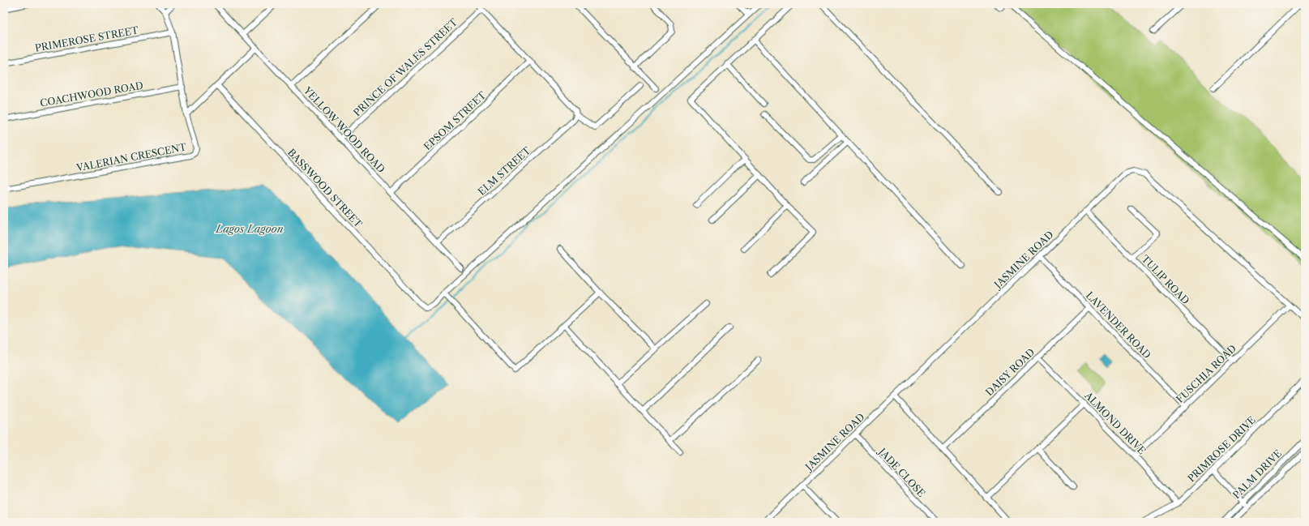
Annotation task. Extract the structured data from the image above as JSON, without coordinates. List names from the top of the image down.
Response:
{
  "streets": {
    "street": [
      "PRIMEROSE STREET",
      "PRINCE OF WALES STREET",
      "COACHWOOD ROAD",
      "EPSOM STREET",
      "YELLOW WOOD ROAD",
      "VALERIAN CRESCENT",
      "ELM STREET",
      "BASSWOOD STREET",
      "JASMINE ROAD",
      "TULIP ROAD",
      "LAVENDER ROAD",
      "DAISY ROAD",
      "FUSCHIA ROAD",
      "ALMOND DRIVE",
      "PRIMROSE DRIVE",
      "JADE CLOSE",
      "PALM DRIVE"
    ]
  },
  "crossings": [
    ["PRIMEROSE STREET", "VALERIAN CRESCENT"],
    ["PRINCE OF WALES STREET", "YELLOW WOOD ROAD"],
    ["COACHWOOD ROAD", "VALERIAN CRESCENT"],
    ["EPSOM STREET", "YELLOW WOOD ROAD"],
    ["YELLOW WOOD ROAD", "ELM STREET"],
    ["JASMINE ROAD", "TULIP ROAD"],
    ["JASMINE ROAD", "LAVENDER ROAD"],
    ["JASMINE ROAD", "FUSCHIA ROAD"],
    ["JASMINE ROAD", "JADE CLOSE"],
    ["TULIP ROAD", "FUSCHIA ROAD"],
    ["LAVENDER ROAD", "DAISY ROAD"],
    ["LAVENDER ROAD", "FUSCHIA ROAD"],
    ["DAISY ROAD", "ALMOND DRIVE"],
    ["FUSCHIA ROAD", "ALMOND DRIVE"],
    ["ALMOND DRIVE", "PRIMROSE DRIVE"]
  ],
  "water": ["Lagos Lagoon"]
}
